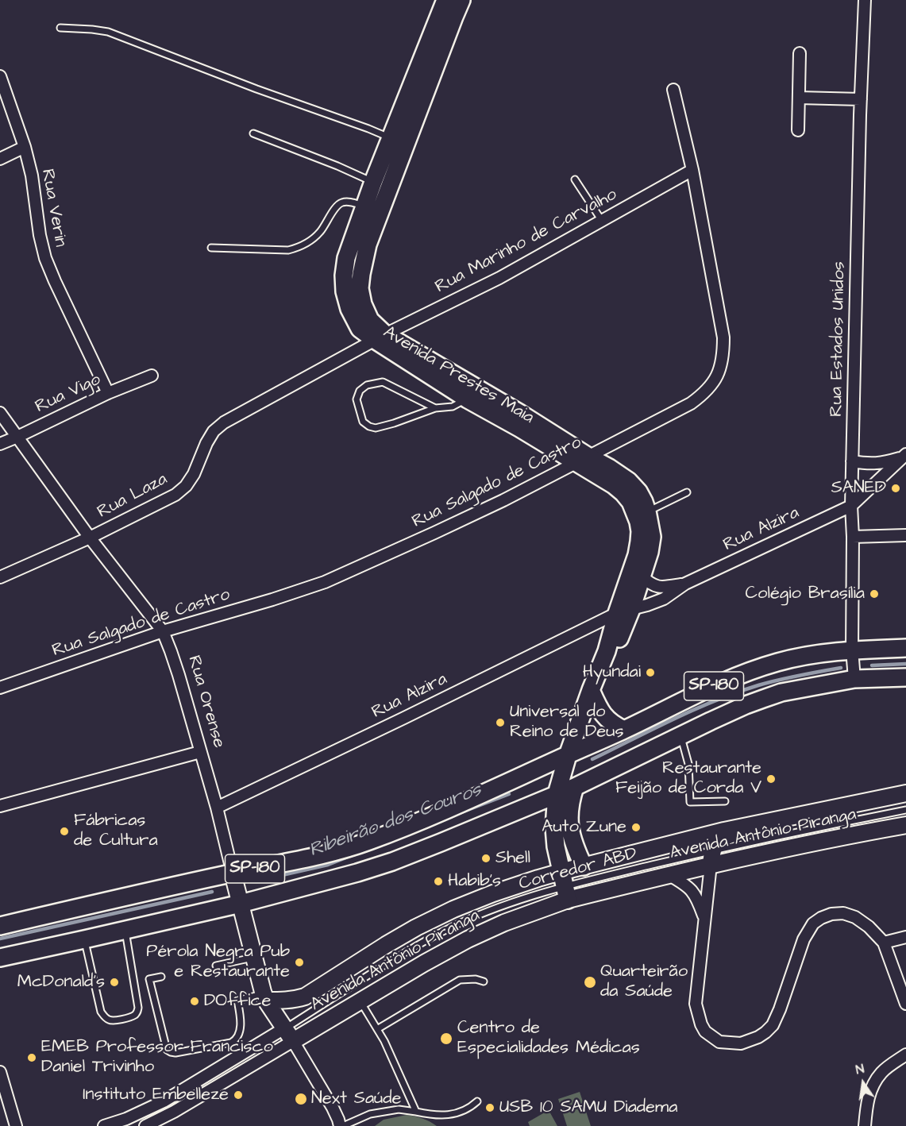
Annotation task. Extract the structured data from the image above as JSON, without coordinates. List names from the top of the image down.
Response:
{
  "streets": {
    "main road": [
      "Avenida Prestes Maia",
      "SP-180",
      "Rua Orense",
      "Avenida Antônio Piranga"
    ],
    "street": [
      "Rua Verin",
      "Rua Marinho de Carvalho",
      "Rua Estados Unidos",
      "Rua Vigo",
      "Rua Salgado de Castro",
      "Rua Laza",
      "Rua Alzira"
    ],
    "lane": ["Corredor ABD"]
  },
  "crossings": [
    ["Rua Verin", "Rua Vigo"],
    ["Rua Marinho de Carvalho", "Avenida Prestes Maia"],
    ["Rua Marinho de Carvalho", "Rua Salgado de Castro"],
    ["Rua Marinho de Carvalho", "Rua Laza"],
    ["Rua Estados Unidos", "Rua Alzira"],
    ["Rua Estados Unidos", "SP-180"],
    ["Avenida Prestes Maia", "Rua Salgado de Castro"],
    ["Avenida Prestes Maia", "Rua Laza"],
    ["Avenida Prestes Maia", "Rua Alzira"],
    ["Avenida Prestes Maia", "SP-180"],
    ["Avenida Prestes Maia", "Avenida Antônio Piranga"],
    ["Avenida Prestes Maia", "Corredor ABD"],
    ["Rua Vigo", "Rua Orense"],
    ["Rua Salgado de Castro", "Rua Orense"],
    ["Rua Laza", "Rua Orense"],
    ["Rua Alzira", "Rua Orense"],
    ["SP-180", "Rua Orense"],
    ["Rua Orense", "Avenida Antônio Piranga"],
    ["Rua Orense", "Corredor ABD"],
    ["Avenida Antônio Piranga", "Corredor ABD"]
  ],
  "water": ["Ribeirão dos Couros"],
  "places": [
    "SANED",
    "Colégio Brasília",
    "Hyundai",
    "Universal do Reino de Deus",
    "Restaurante Feijão de Corda V",
    "Auto Zune",
    "Fábricas de Cultura",
    "Shell",
    "Habib's",
    "Pérola Negra Pub e Restaurante",
    "McDonald's",
    "Quarteirão da Saúde",
    "DOffice",
    "Centro de Especialidades Médicas",
    "EMEB Professor Francisco Daniel Trivinho",
    "Instituto Embelleze",
    "Next Saúde",
    "USB 10 SAMU Diadema"
  ],
  "north": "top"
}
